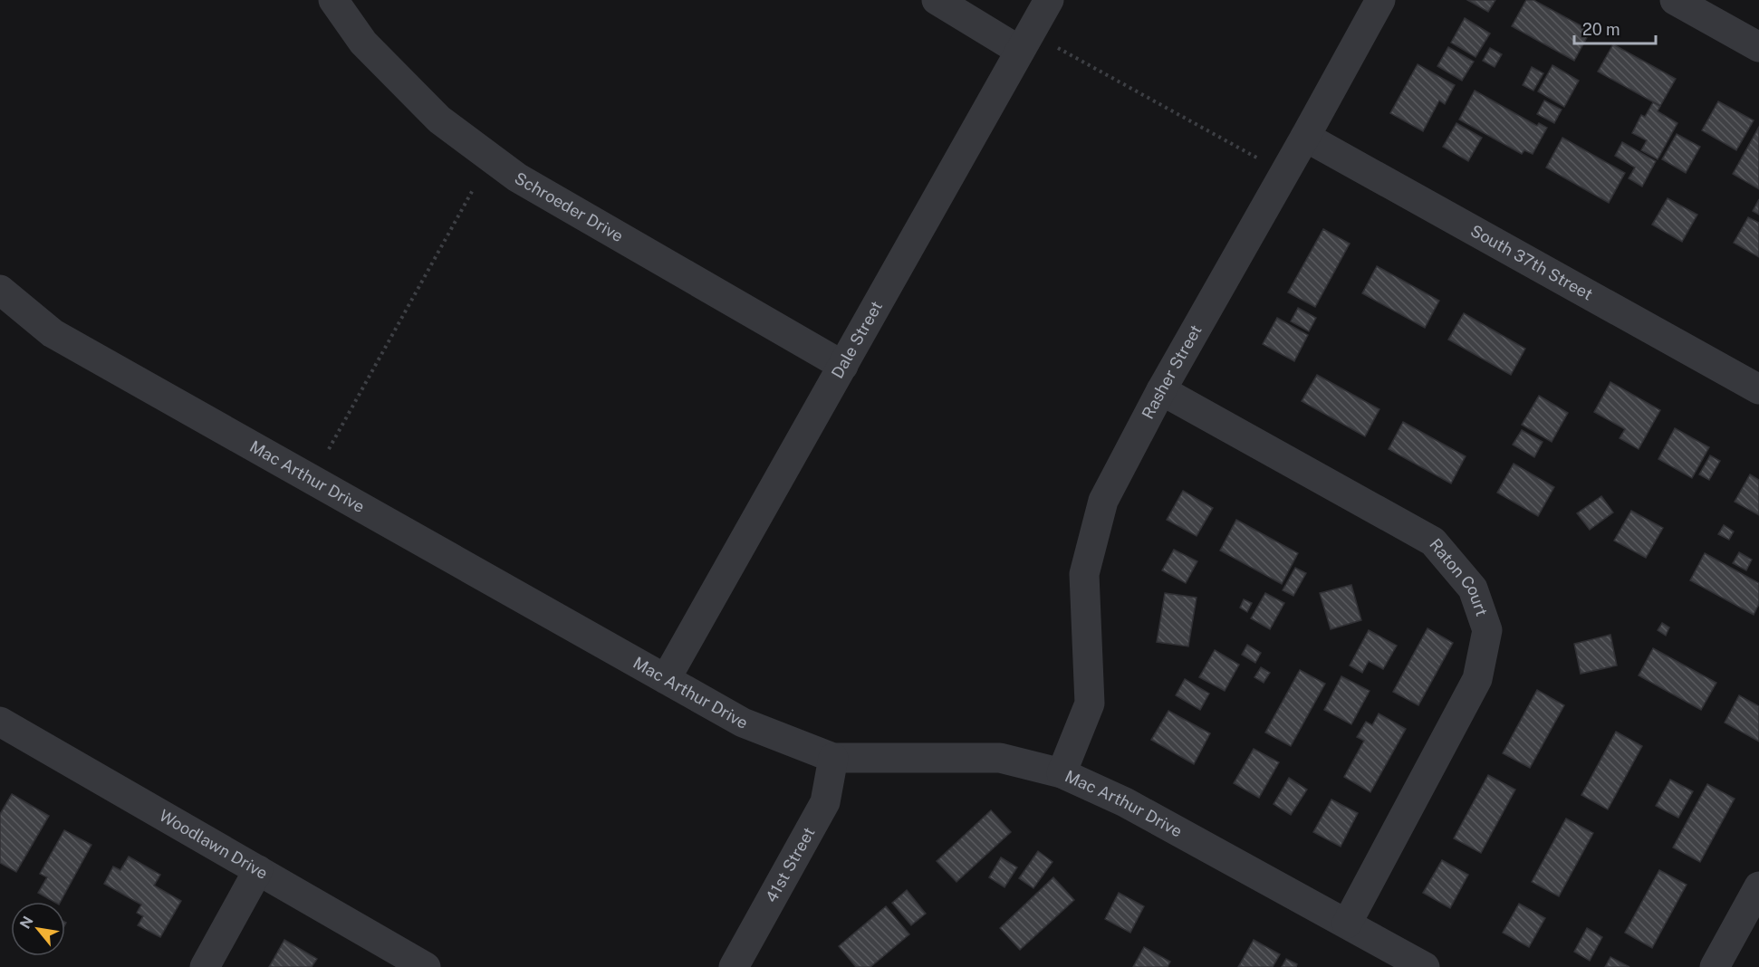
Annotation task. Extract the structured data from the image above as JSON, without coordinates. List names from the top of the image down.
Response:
{
  "streets": {
    "street": [
      "Schroeder Drive",
      "South 37th Street",
      "Dale Street",
      "Rasher Street",
      "Mac Arthur Drive",
      "Raton Court",
      "Woodlawn Drive",
      "41st Street"
    ]
  },
  "crossings": [
    ["Schroeder Drive", "Dale Street"],
    ["South 37th Street", "Rasher Street"],
    ["Dale Street", "Mac Arthur Drive"],
    ["Rasher Street", "Mac Arthur Drive"],
    ["Rasher Street", "Raton Court"],
    ["Mac Arthur Drive", "Raton Court"],
    ["Mac Arthur Drive", "41st Street"]
  ],
  "scale_bar": "20 m",
  "north": "top left"
}
